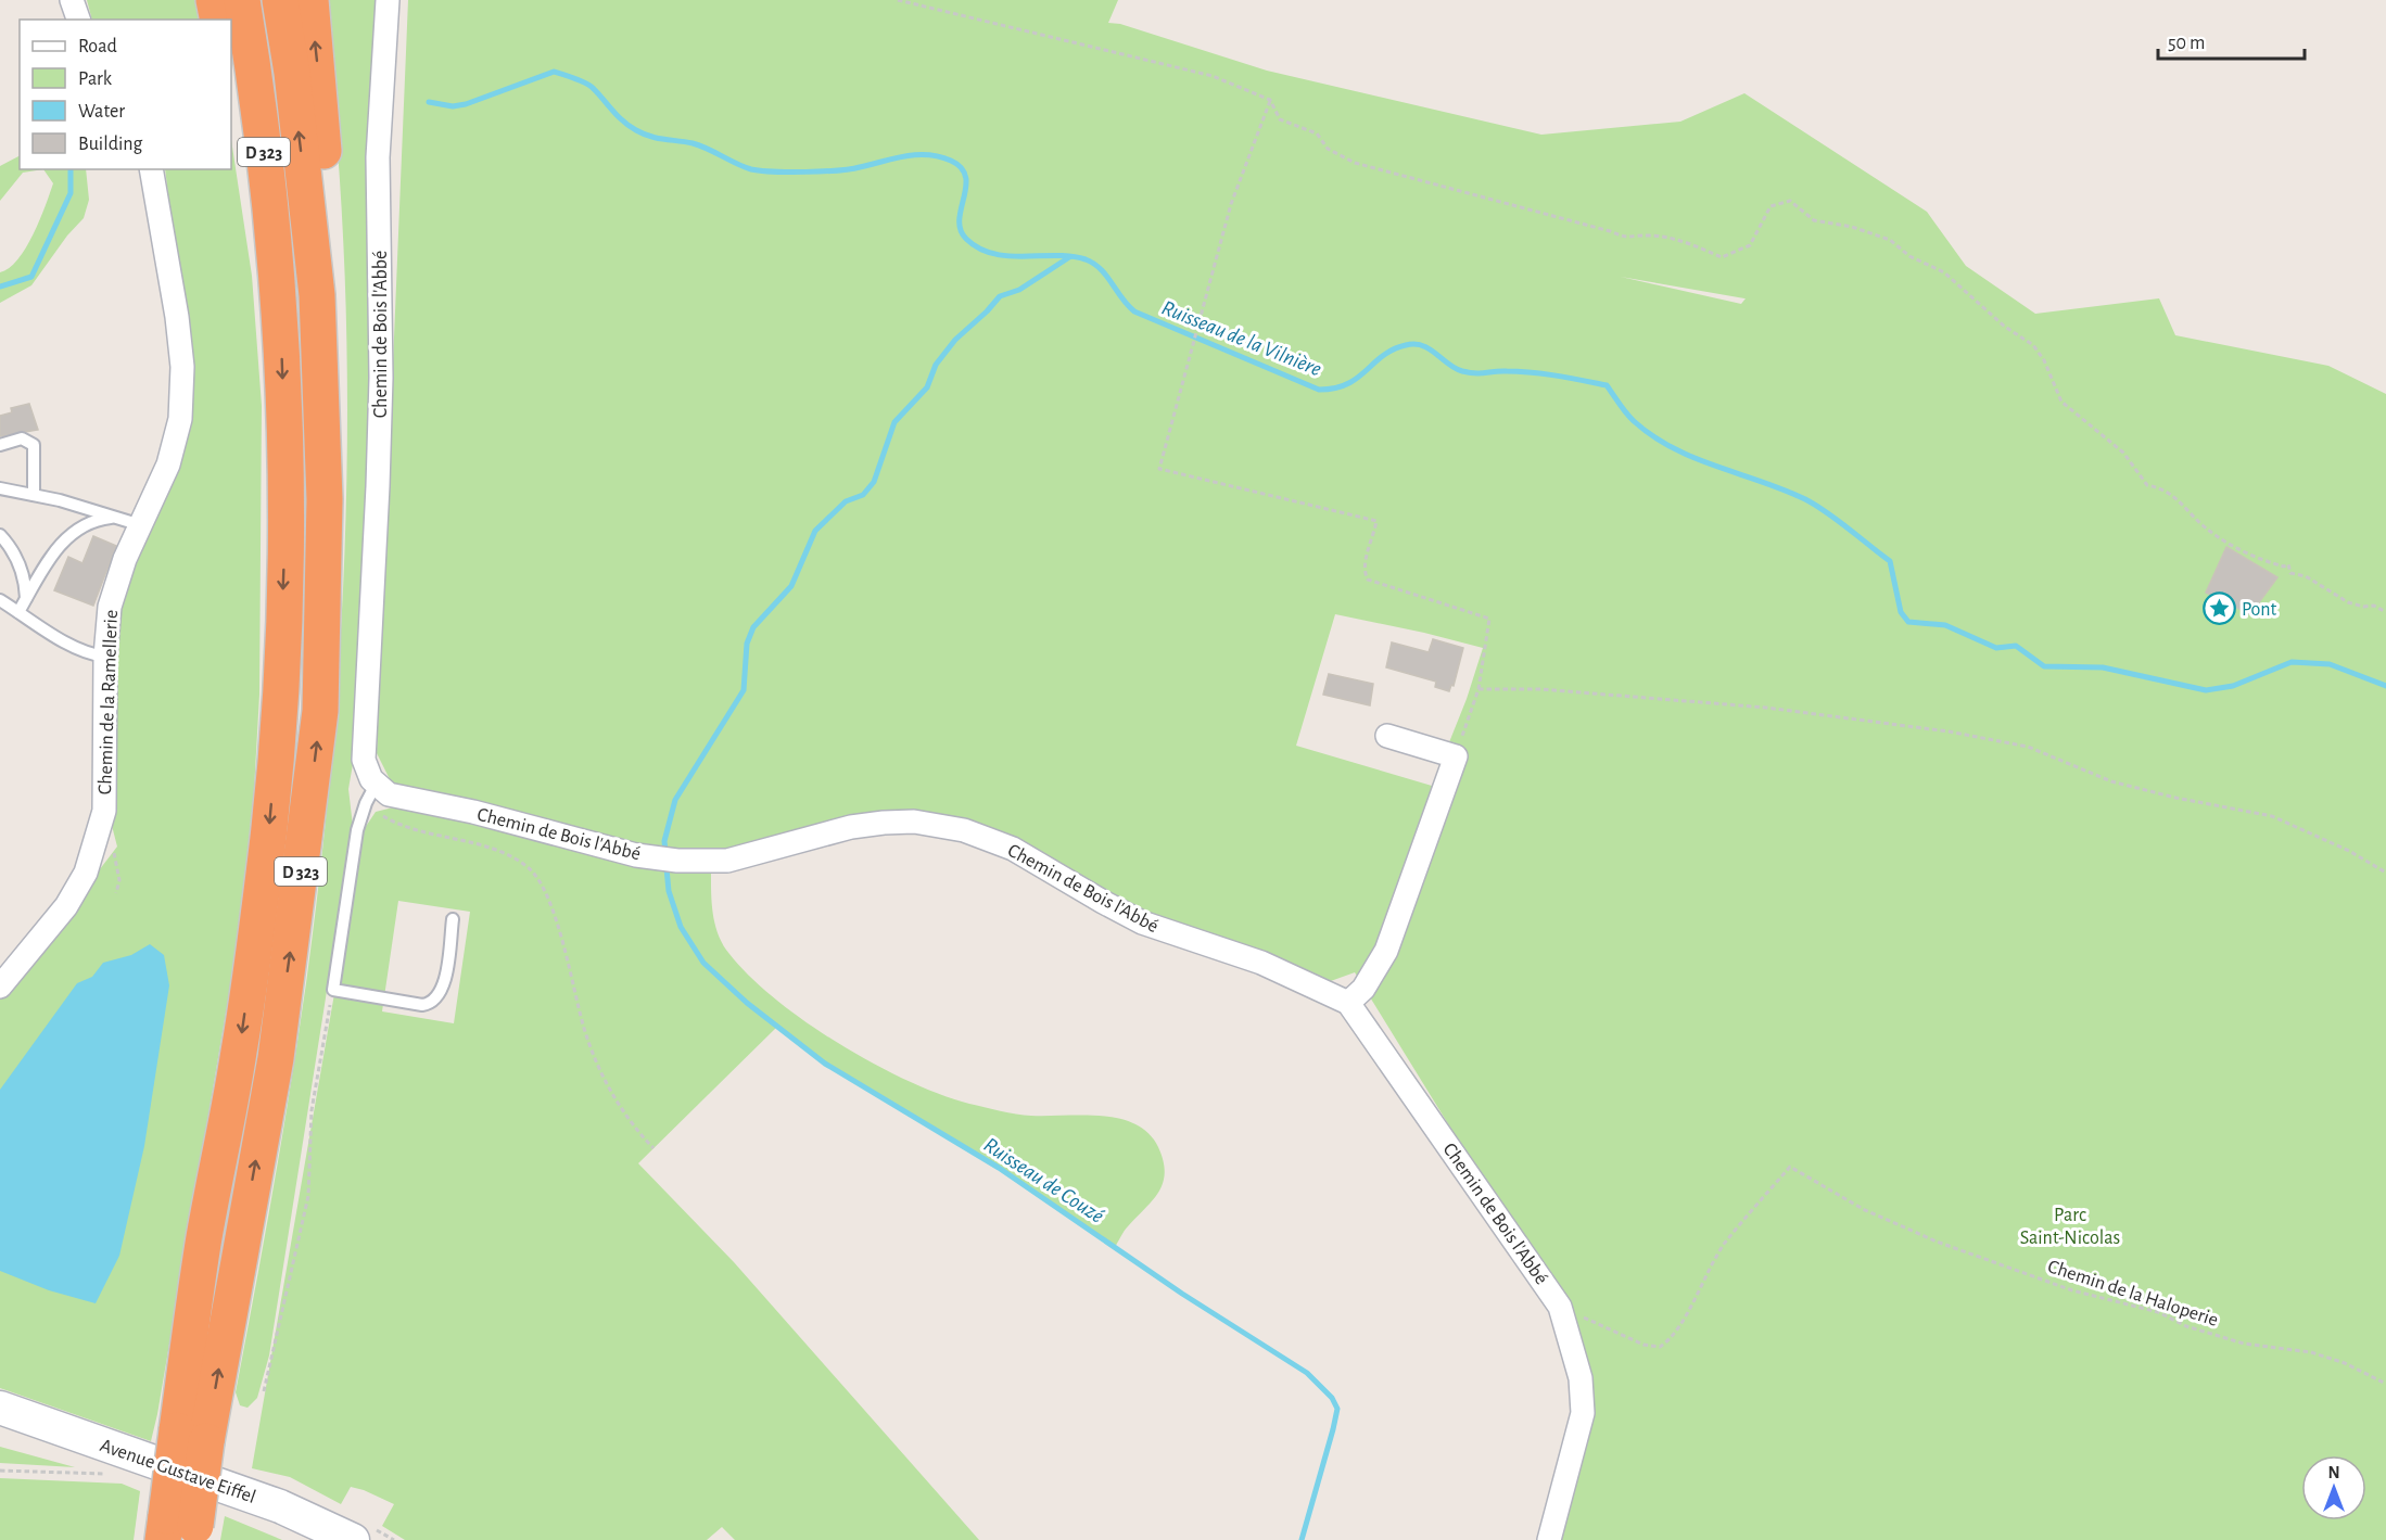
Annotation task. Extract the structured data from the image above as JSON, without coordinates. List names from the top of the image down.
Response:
{
  "streets": {
    "highway": ["D 323"],
    "street": ["Chemin de Bois l'Abbé", "Chemin de la Ramellerie", "Avenue Gustave Eiffel"],
    "path": ["Chemin de la Haloperie"]
  },
  "crossings": [
    ["Chemin de Bois l'Abbé", "Chemin de la Haloperie"]
  ],
  "water": ["Ruisseau de la Vilnière", "Ruisseau de Couzé"],
  "parks": ["Parc Saint-Nicolas"],
  "places": {
    "place": ["Pont"]
  },
  "legend": [
    "Road",
    "Park",
    "Water",
    "Building"
  ],
  "scale_bar": "50 m",
  "north": "top"
}
